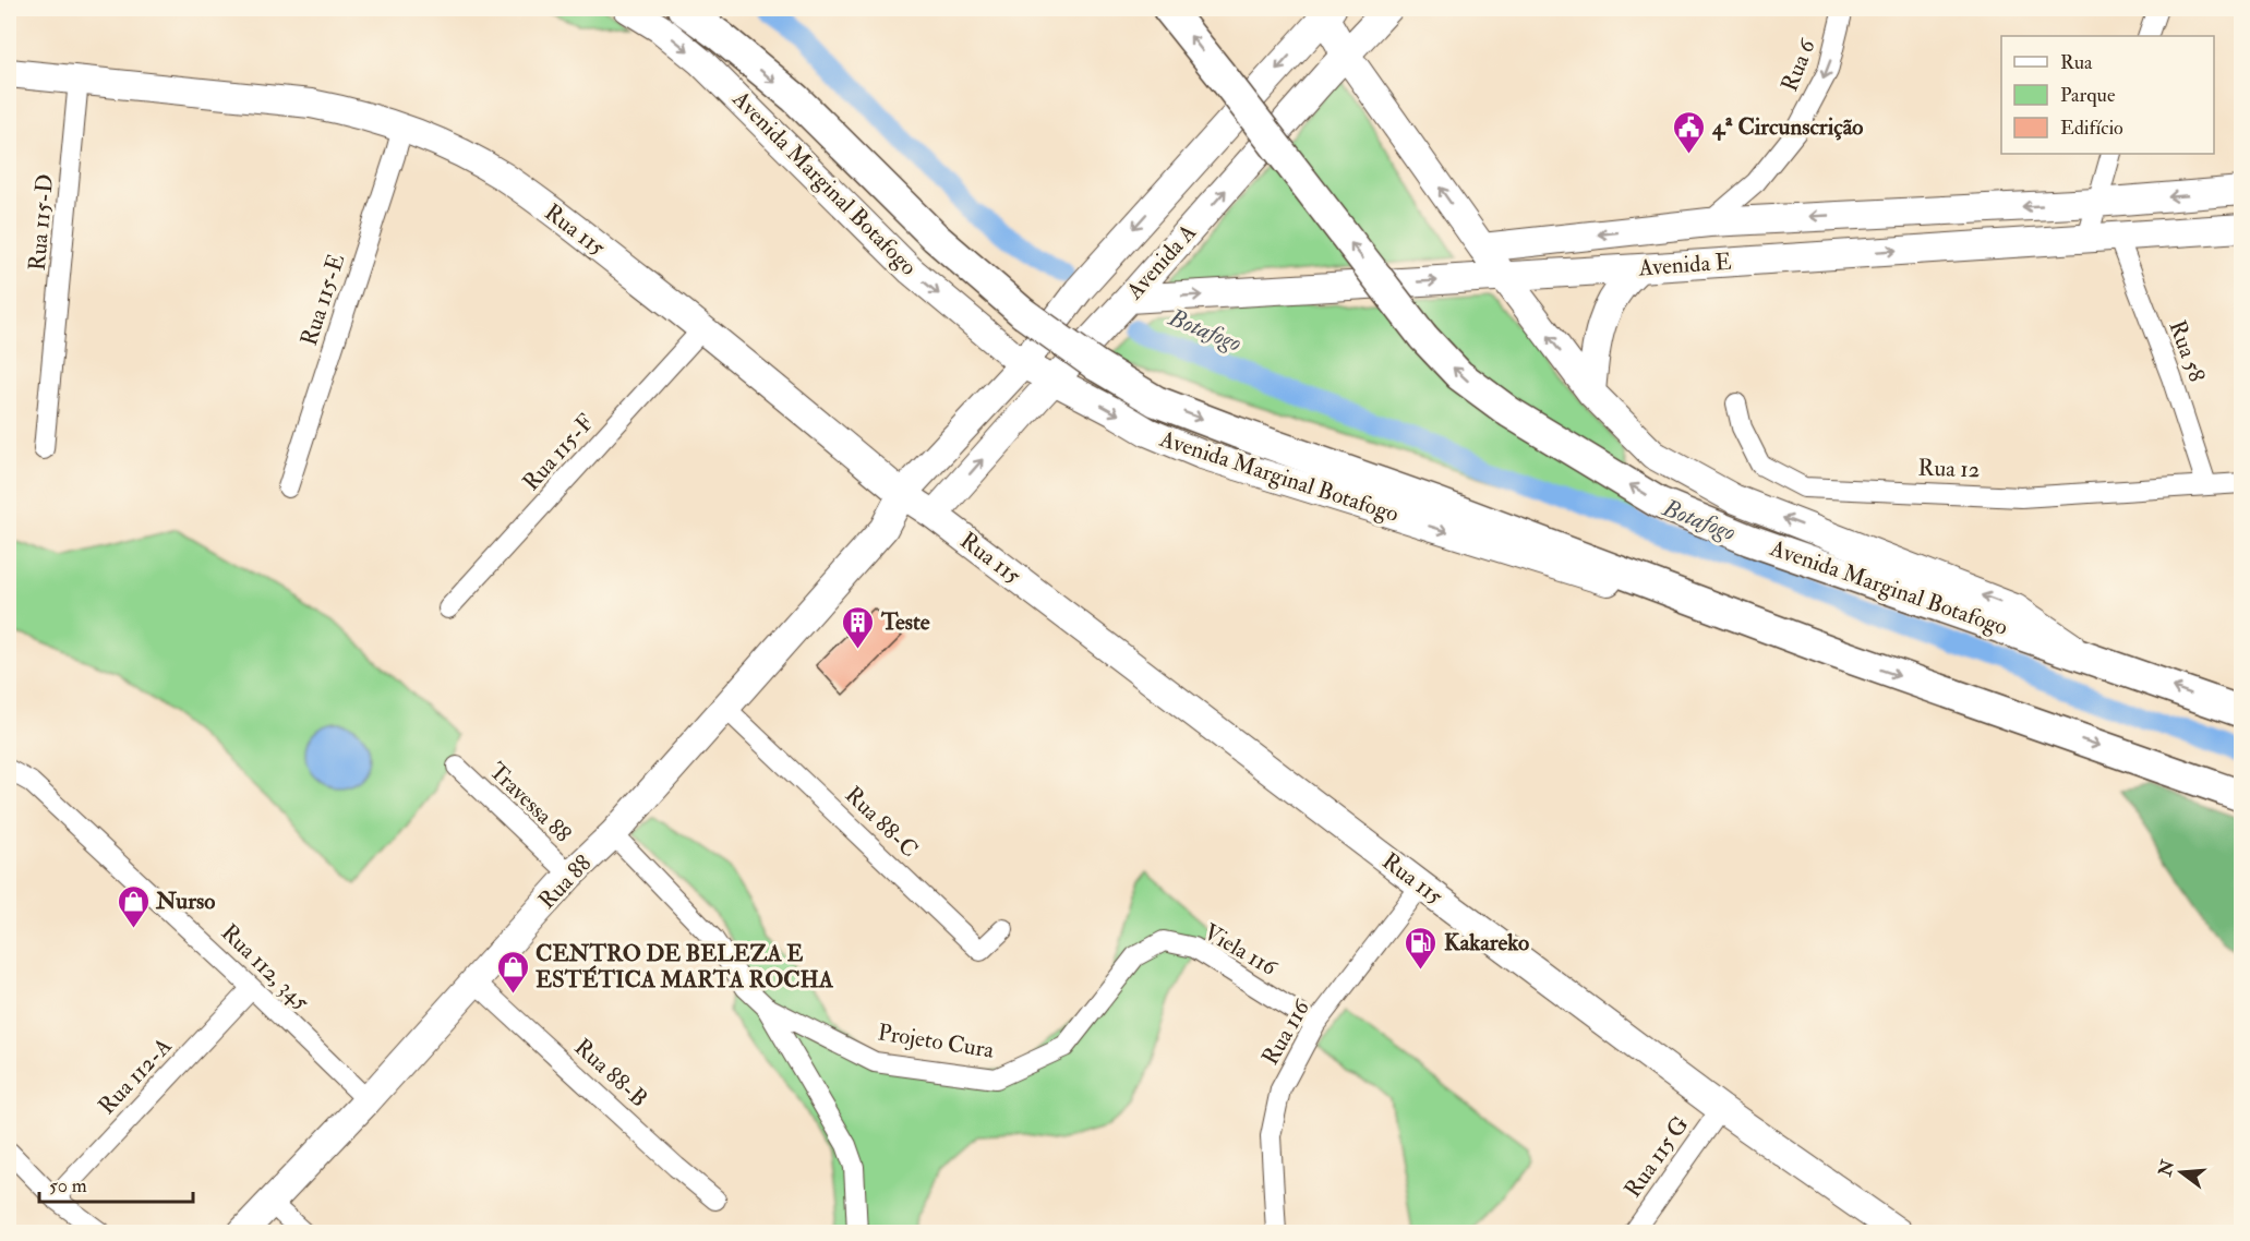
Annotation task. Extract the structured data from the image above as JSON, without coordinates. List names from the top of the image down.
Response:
{
  "streets": {
    "main road": [
      "Avenida Marginal Botafogo",
      "Rua 115",
      "Avenida A",
      "Avenida E",
      "Rua 88"
    ],
    "street": [
      "Rua 6",
      "Rua 115-D",
      "Rua 115-E",
      "Rua 58",
      "Rua 115-F",
      "Rua 12",
      "Travessa 88",
      "Rua 88-C",
      "Viela 116",
      "Rua 112, 345",
      "Rua 116",
      "Projeto Cura",
      "Rua 88-B",
      "Rua 112-A",
      "Rua 115 G"
    ]
  },
  "crossings": [
    ["Rua 6", "Avenida E"],
    ["Avenida Marginal Botafogo", "Avenida A"],
    ["Avenida Marginal Botafogo", "Avenida E"],
    ["Rua 115-D", "Rua 115"],
    ["Rua 115", "Avenida A"],
    ["Rua 115", "Rua 115-E"],
    ["Rua 115", "Rua 115-F"],
    ["Rua 115", "Rua 88"],
    ["Rua 115", "Rua 116"],
    ["Rua 115", "Rua 115 G"],
    ["Avenida A", "Avenida E"],
    ["Avenida A", "Rua 88"],
    ["Avenida E", "Rua 58"],
    ["Rua 58", "Rua 12"],
    ["Travessa 88", "Rua 88"],
    ["Rua 88-C", "Rua 88"],
    ["Rua 88", "Rua 112, 345"],
    ["Rua 88", "Projeto Cura"],
    ["Rua 88", "Rua 88-B"],
    ["Viela 116", "Rua 116"],
    ["Viela 116", "Projeto Cura"],
    ["Rua 112, 345", "Rua 112-A"]
  ],
  "one_way": ["Rua 6"],
  "water": ["Botafogo"],
  "places": {
    "public building": ["4ª Circunscrição"],
    "building": ["Teste"],
    "shop": ["Nurso", "CENTRO DE BELEZA E ESTÉTICA MARTA ROCHA"],
    "fuel station": ["Kakareko"]
  },
  "legend": ["Rua", "Parque", "Edifício"],
  "scale_bar": "50 m",
  "north": "left"
}
